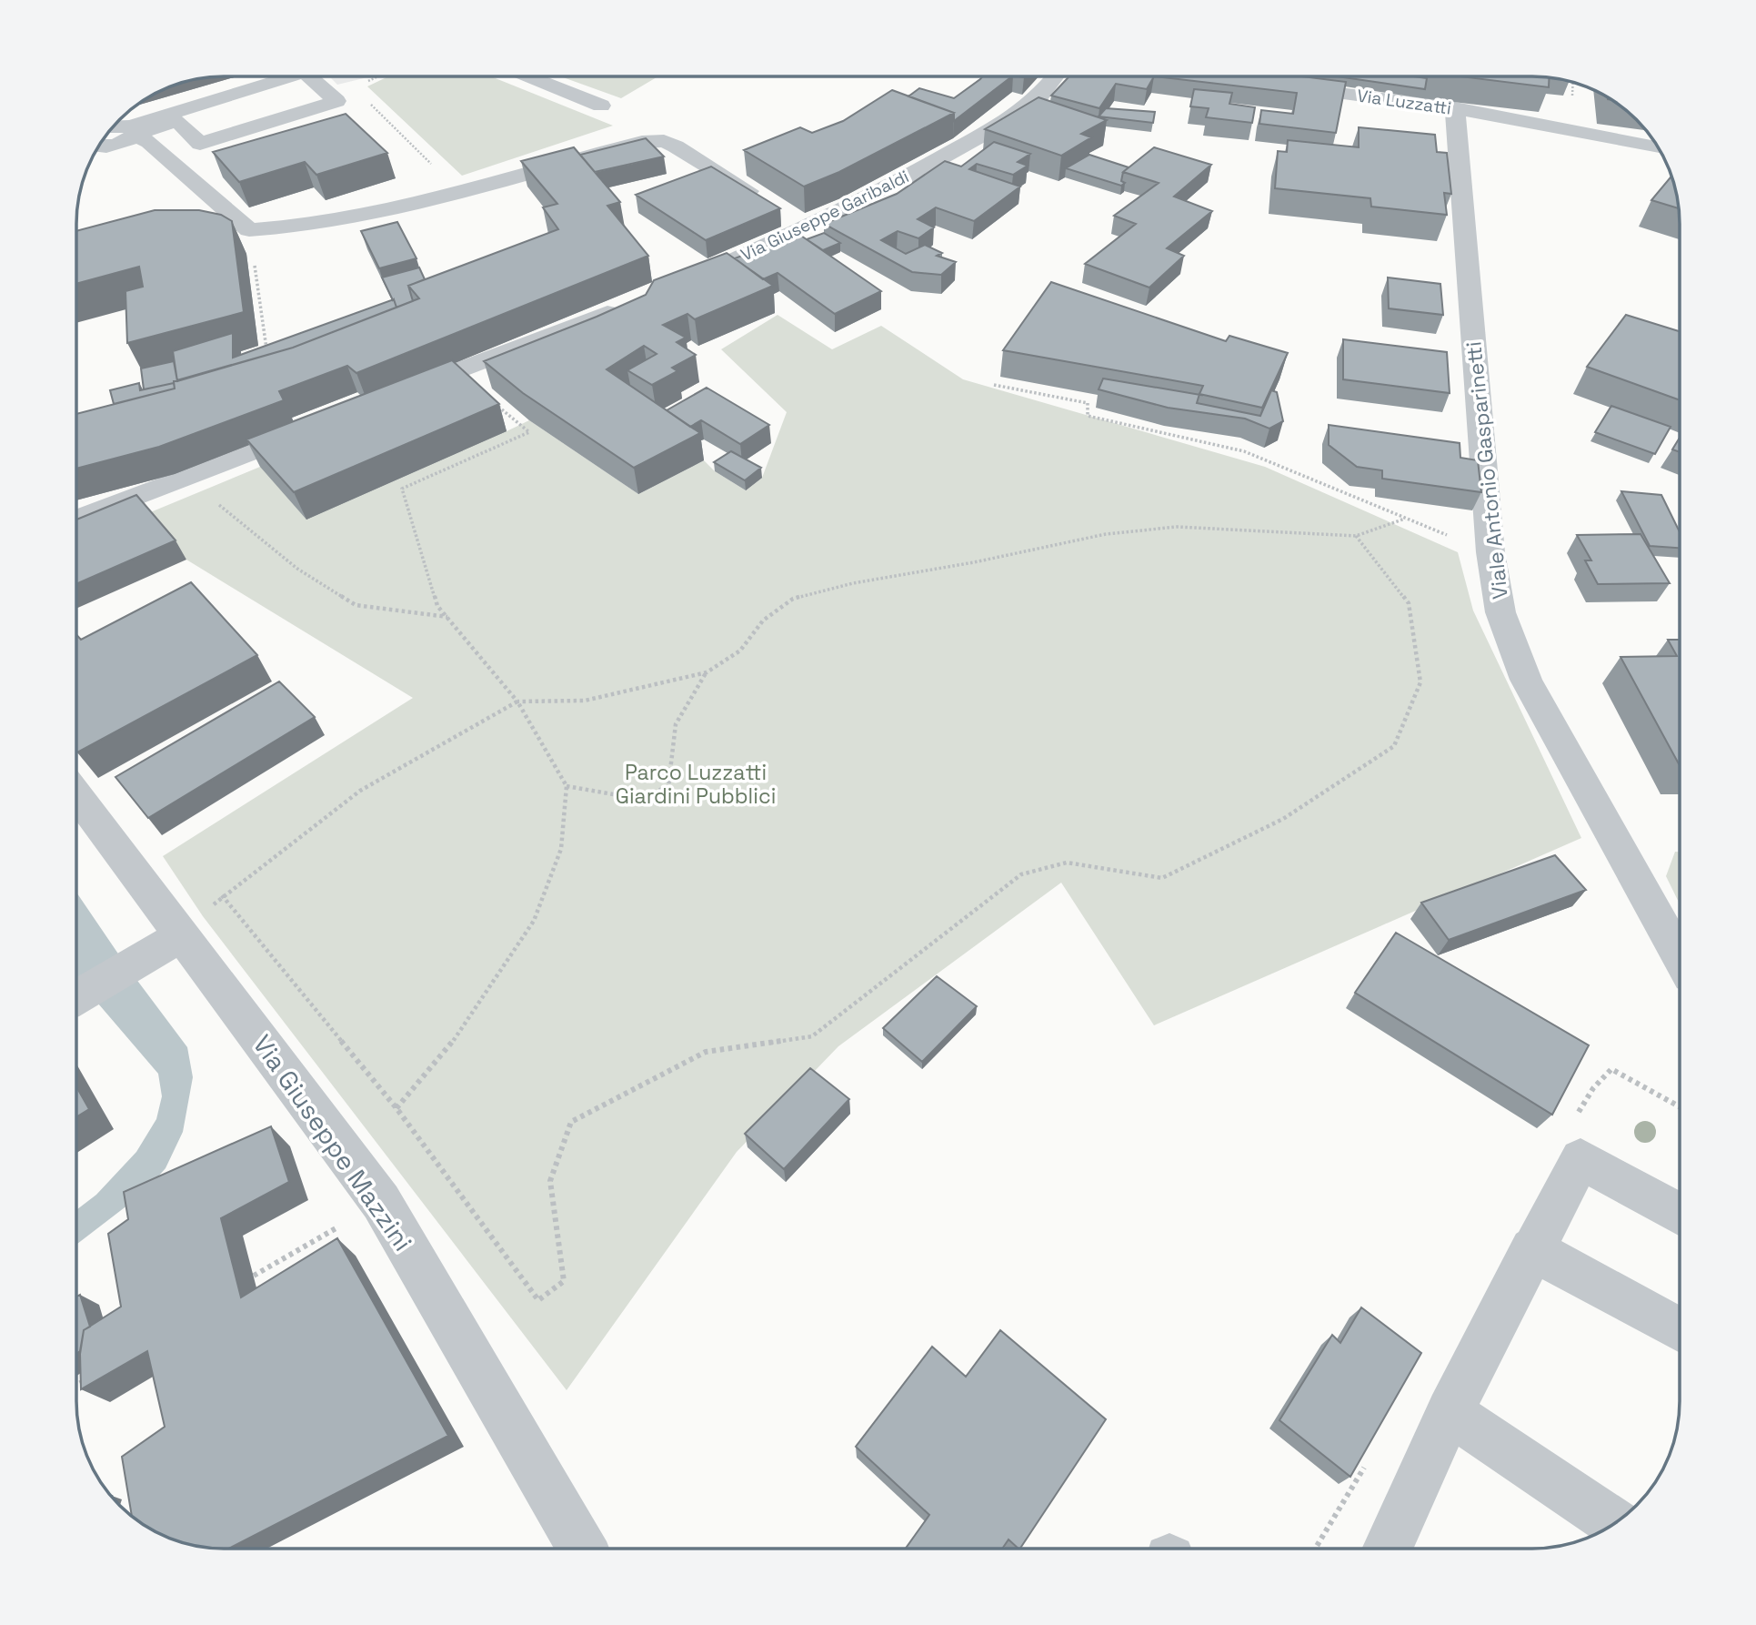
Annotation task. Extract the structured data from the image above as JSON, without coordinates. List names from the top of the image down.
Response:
{
  "streets": {
    "street": [
      "Via Luzzatti",
      "Via Giuseppe Garibaldi",
      "Viale Antonio Gasparinetti",
      "Via Giuseppe Mazzini"
    ]
  },
  "crossings": [
    ["Via Luzzatti", "Viale Antonio Gasparinetti"]
  ],
  "parks": ["Parco Luzzatti Giardini Pubblici"]
}
